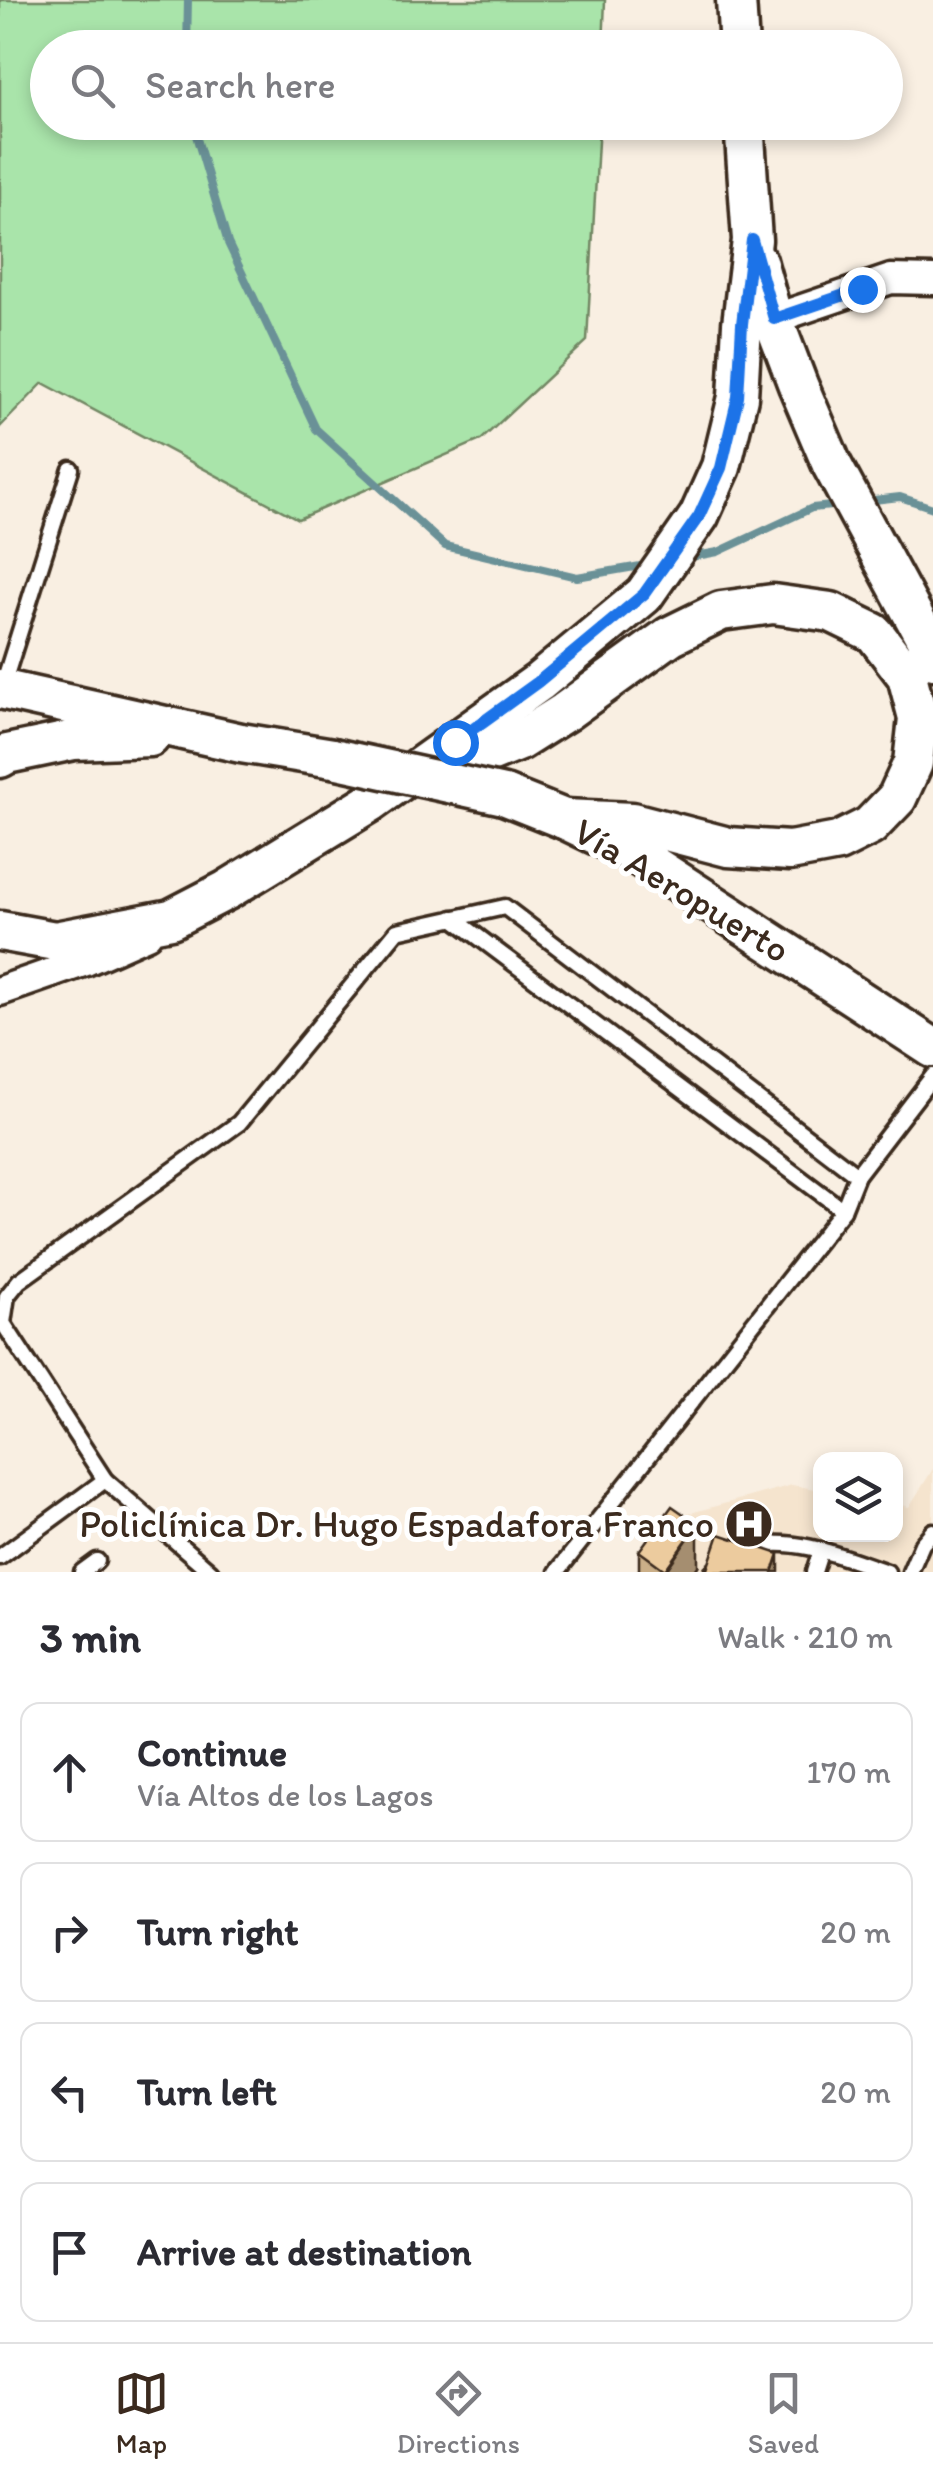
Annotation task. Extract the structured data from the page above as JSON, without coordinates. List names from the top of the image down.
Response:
{
  "streets": {
    "street": ["Vía Aeropuerto"]
  },
  "places": {
    "hospital": ["Policlínica Dr. Hugo Espadafora Franco"]
  },
  "page": {
    "search": "Search here",
    "heading": ["3 min", "Walk · 210 m"],
    "list": [
      ["Continue", "Vía Altos de los Lagos", "170 m"],
      ["Turn right", "20 m"],
      ["Turn left", "20 m"],
      "Arrive at destination"
    ],
    "nav": ["Map", "Directions", "Saved"]
  }
}
